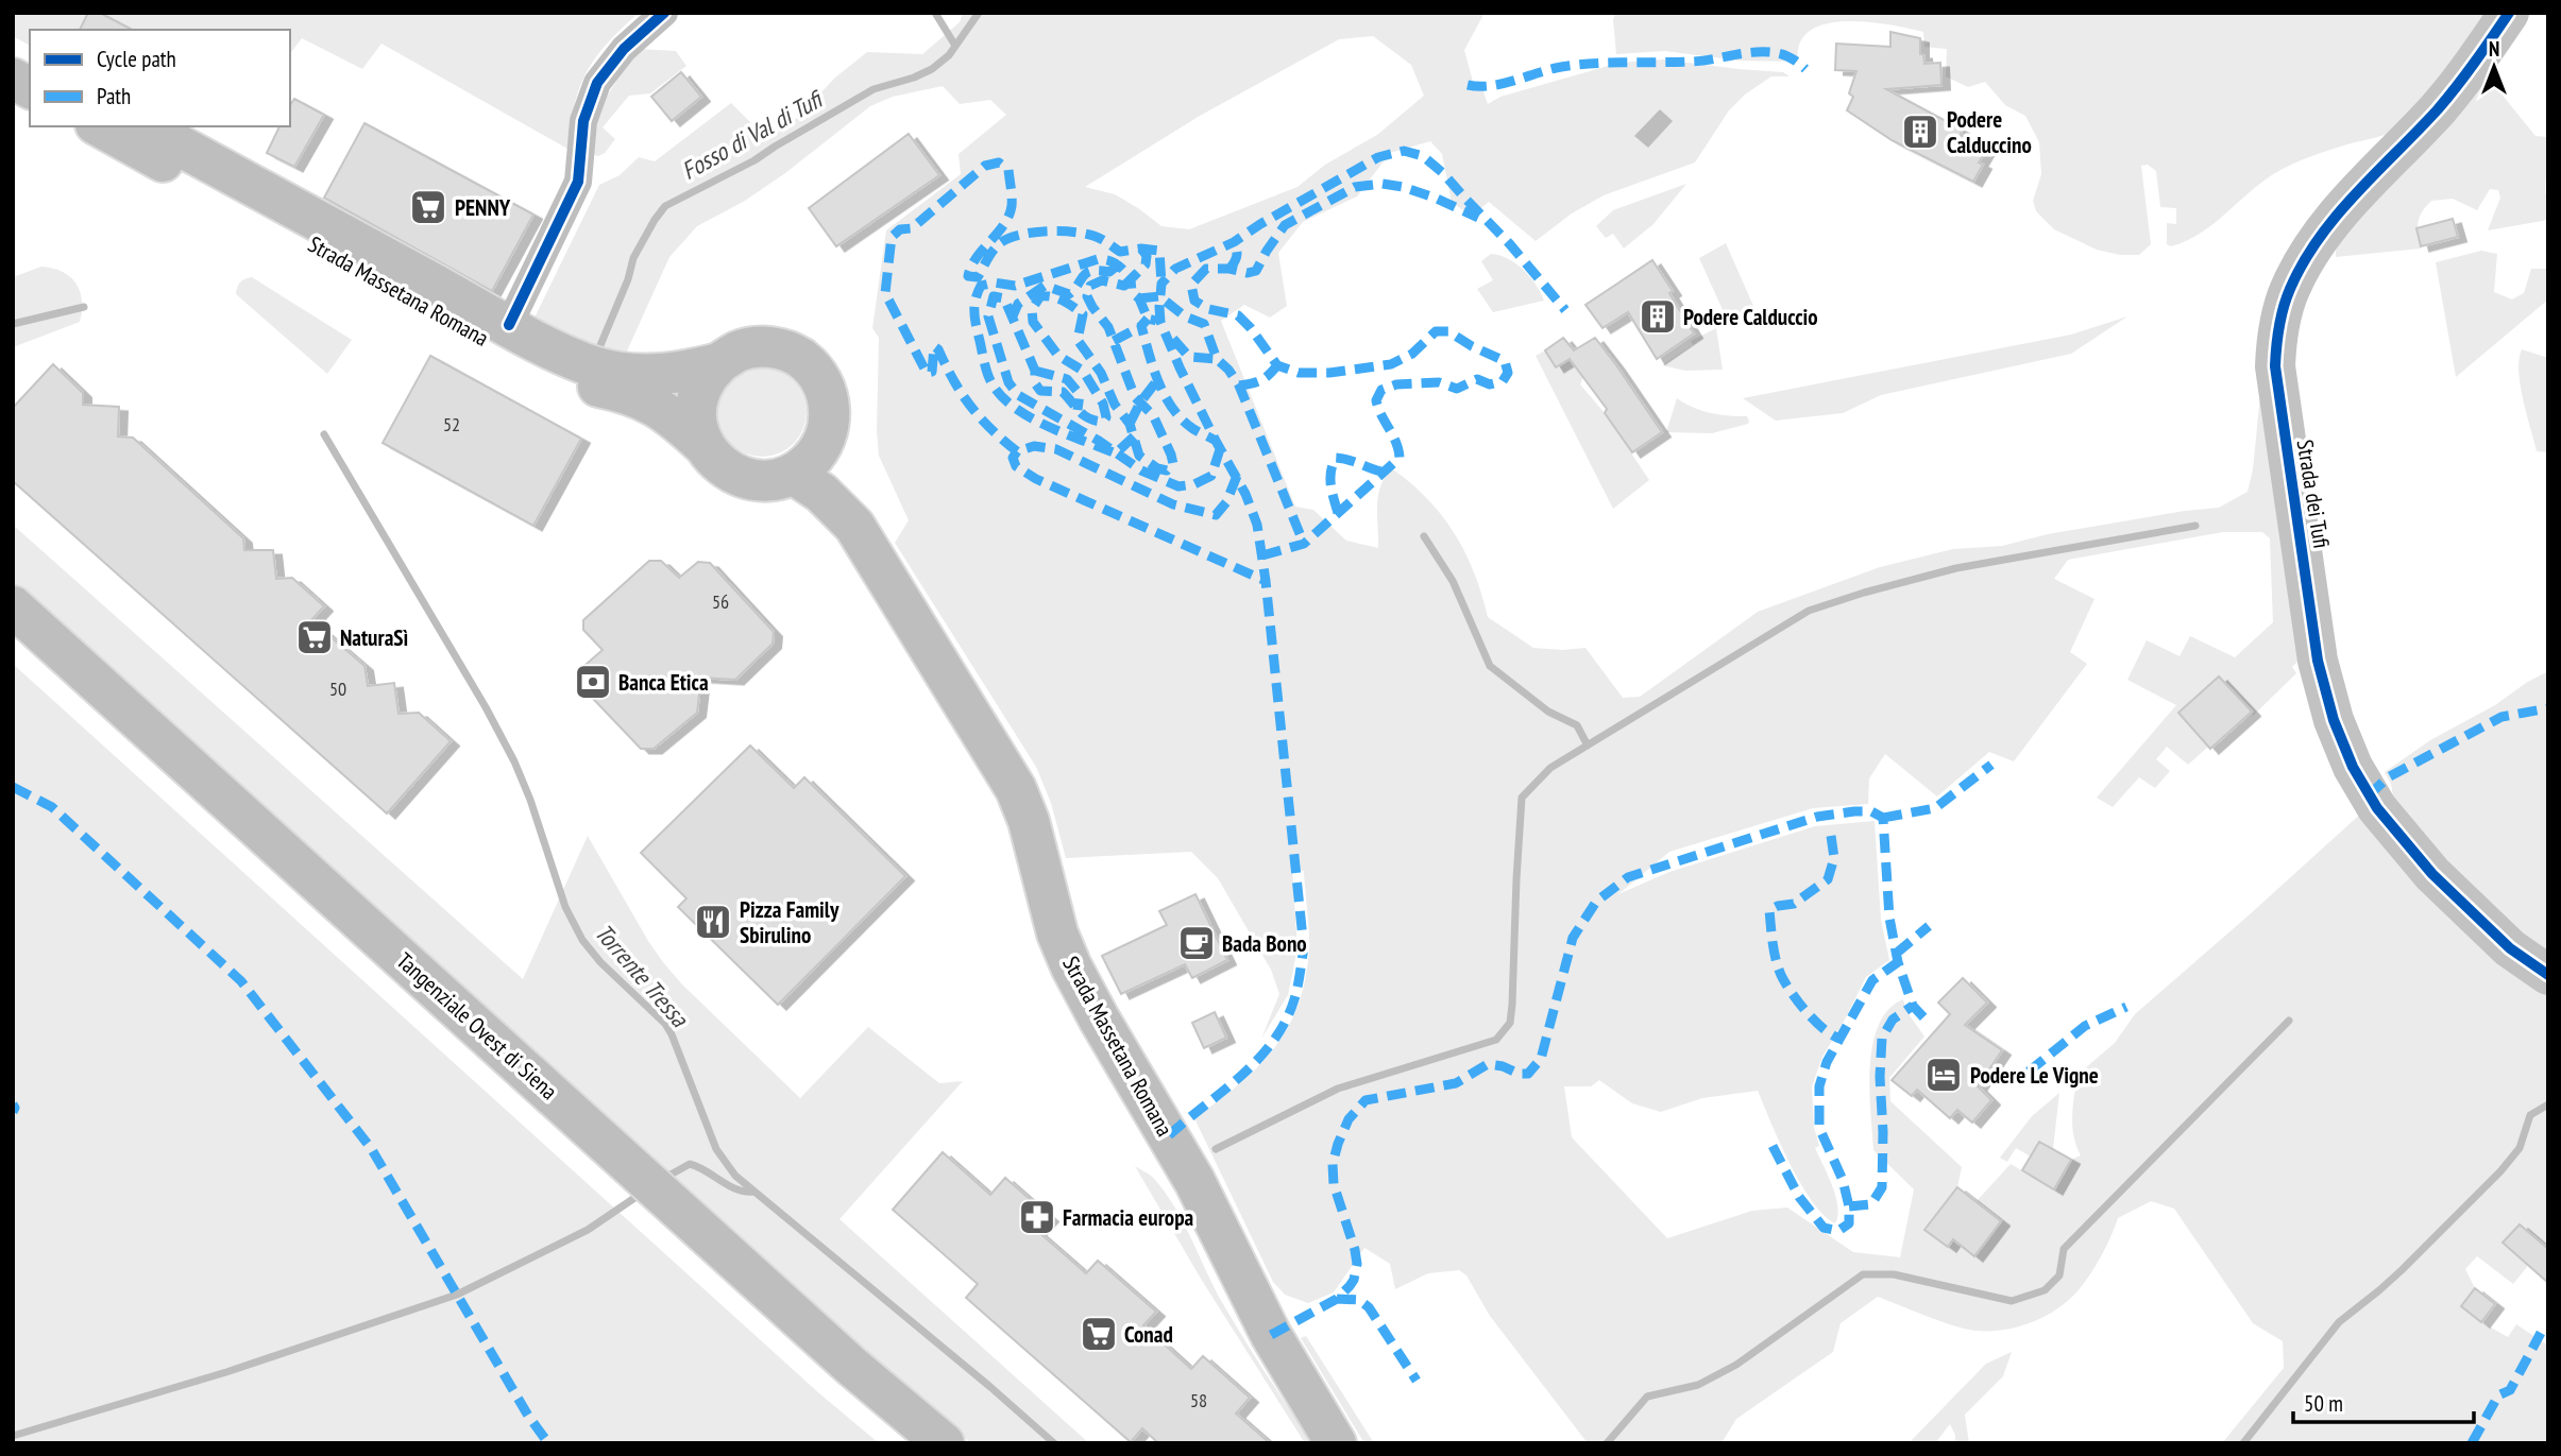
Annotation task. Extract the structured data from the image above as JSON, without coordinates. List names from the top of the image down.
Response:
{
  "streets": {
    "main road": ["Strada Massetana Romana", "Tangenziale Ovest di Siena"],
    "street": ["Strada dei Tufi"]
  },
  "water": ["Fosso di Val di Tufi", "Torrente Tressa"],
  "places": {
    "building": ["Podere Calduccino", "Podere Calduccio"],
    "supermarket": ["PENNY", "NaturaSì", "Conad"],
    "bank": ["Banca Etica"],
    "restaurant": ["Pizza Family Sbirulino"],
    "cafe": ["Bada Bono"],
    "hotel": ["Podere Le Vigne"],
    "pharmacy": ["Farmacia europa"]
  },
  "house_numbers": [
    "52",
    "56",
    "50",
    "58"
  ],
  "legend": ["Cycle path", "Path"],
  "scale_bar": "50 m",
  "north": "top"
}
